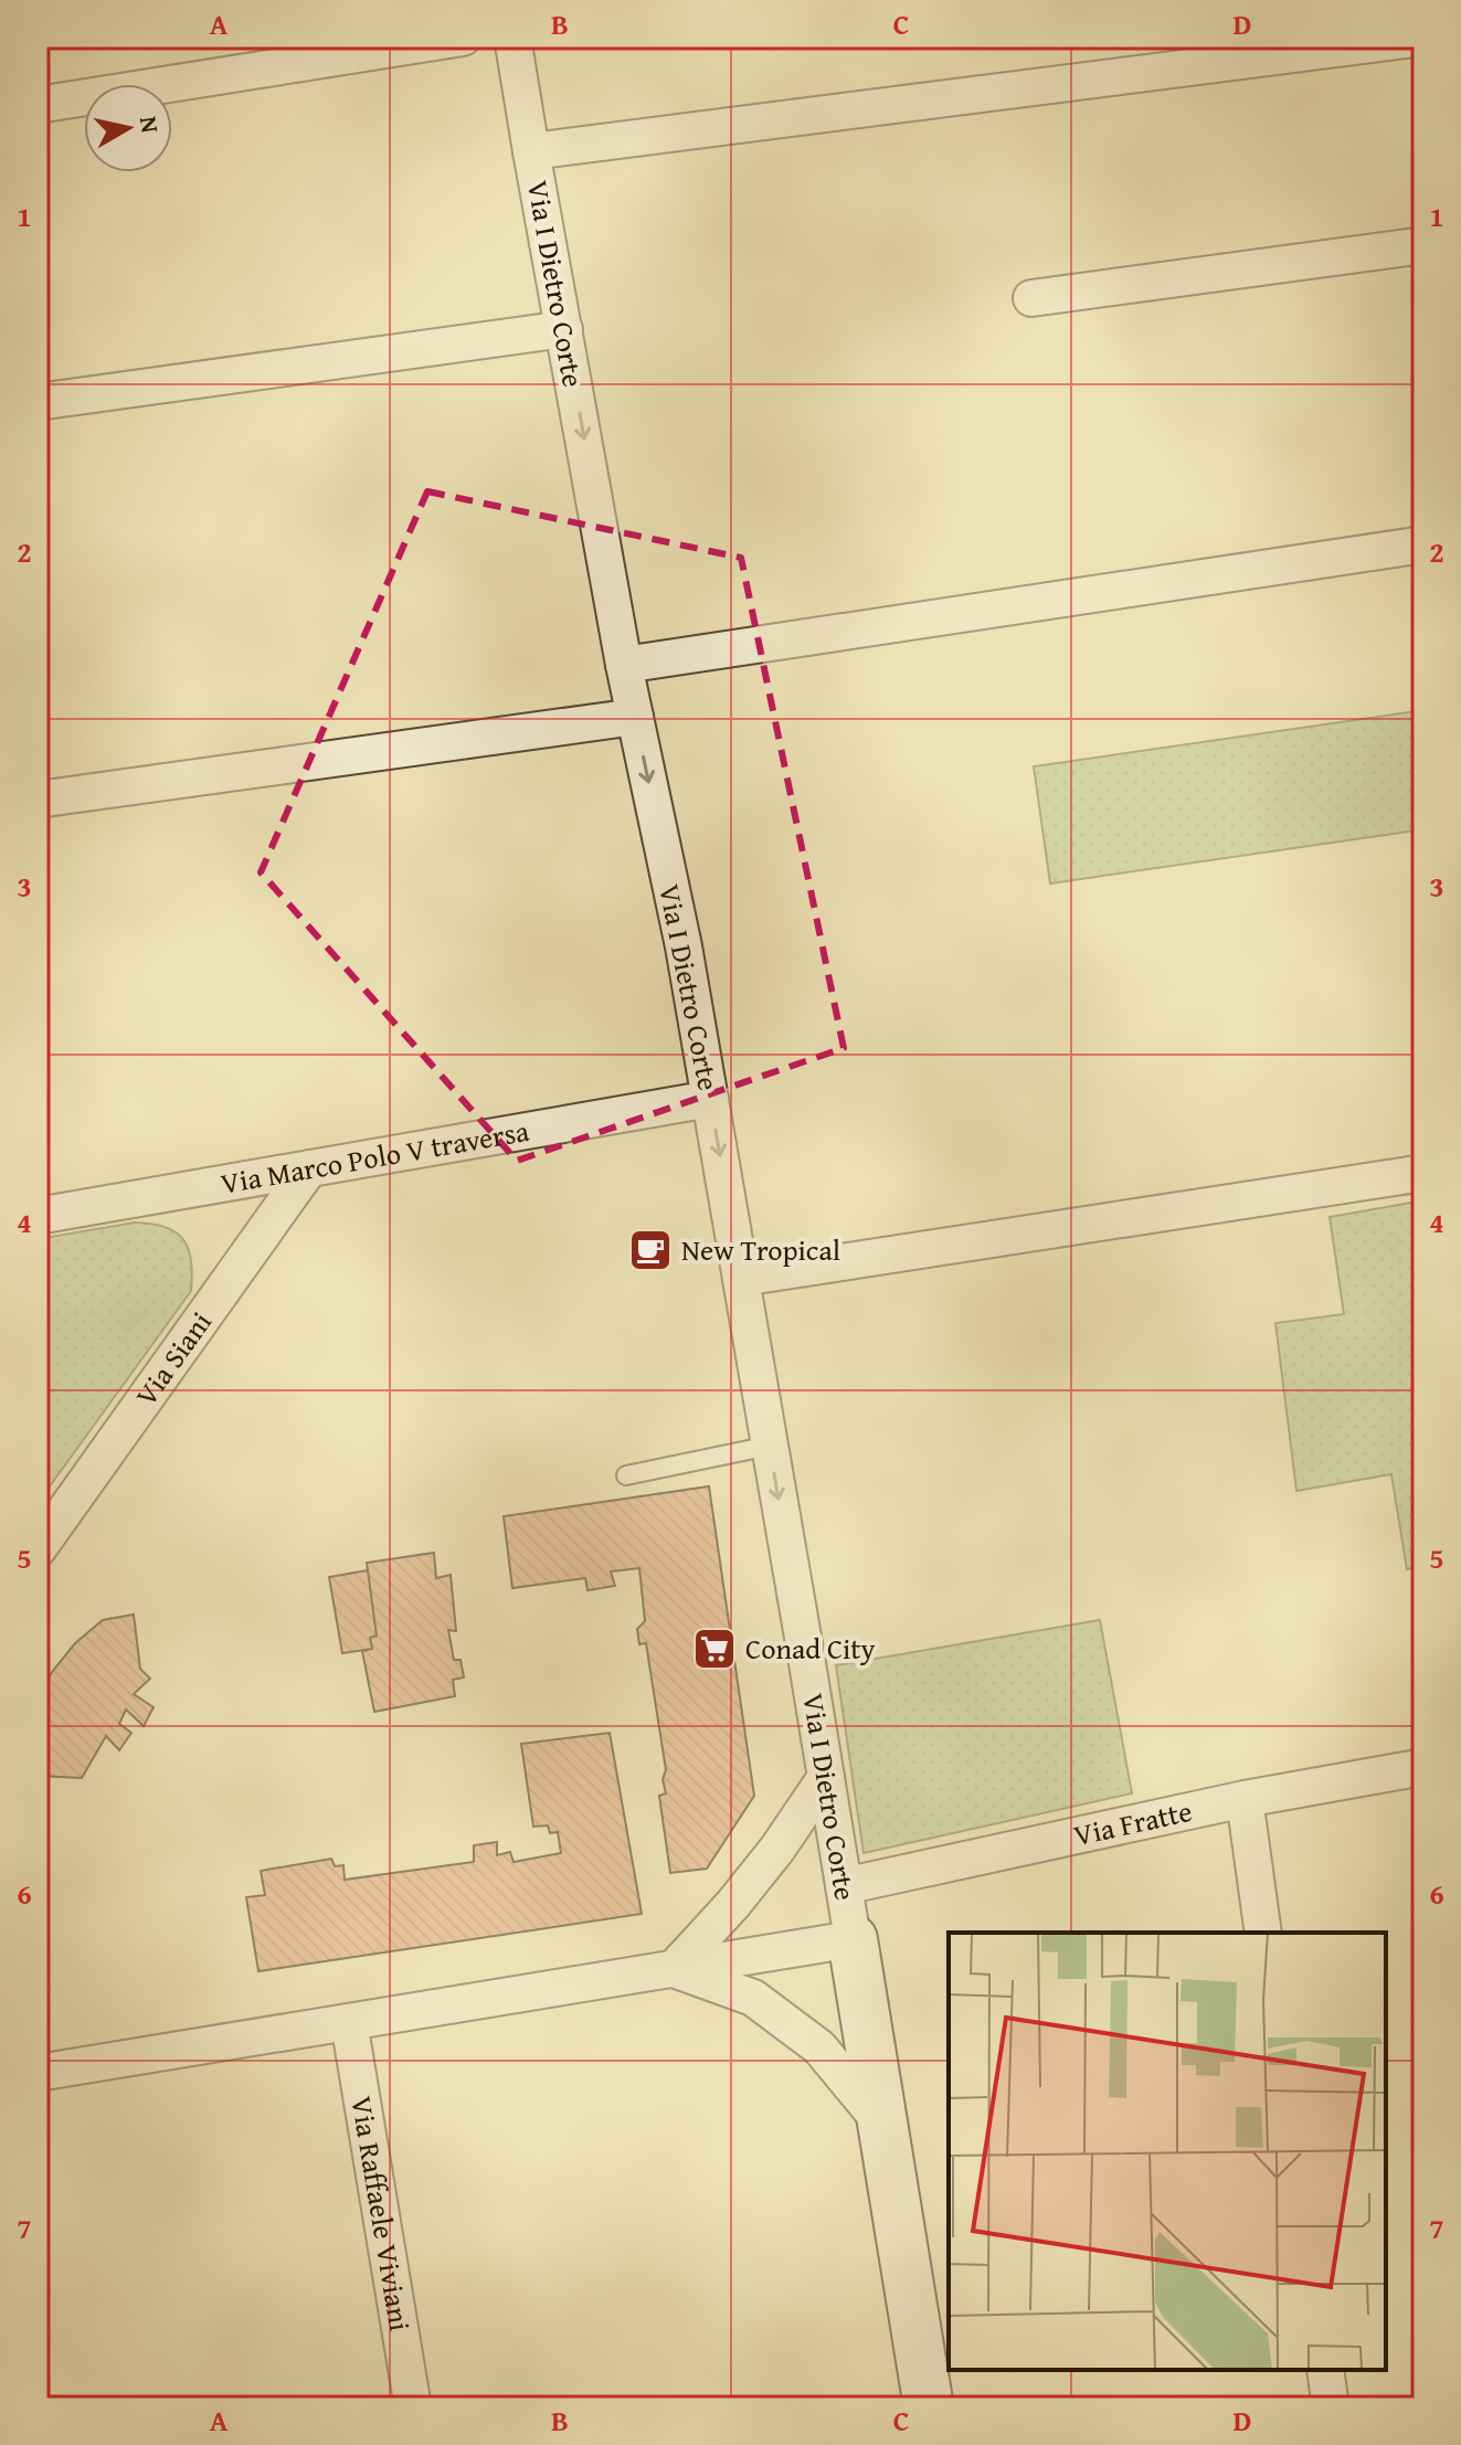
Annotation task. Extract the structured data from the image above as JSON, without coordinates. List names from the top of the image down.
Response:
{
  "streets": {
    "street": [
      "Via I Dietro Corte",
      "Via Marco Polo V traversa",
      "Via Siani",
      "Via Fratte",
      "Via Raffaele Viviani"
    ]
  },
  "crossings": [
    ["Via I Dietro Corte", "Via Marco Polo V traversa"],
    ["Via I Dietro Corte", "Via Fratte"],
    ["Via Marco Polo V traversa", "Via Siani"]
  ],
  "one_way": ["Via I Dietro Corte"],
  "places": {
    "cafe": ["New Tropical"],
    "supermarket": ["Conad City"]
  },
  "north": "right",
  "grid": {
    "columns": [
      "A",
      "B",
      "C",
      "D"
    ],
    "rows": [
      "1",
      "2",
      "3",
      "4",
      "5",
      "6",
      "7"
    ]
  }
}
